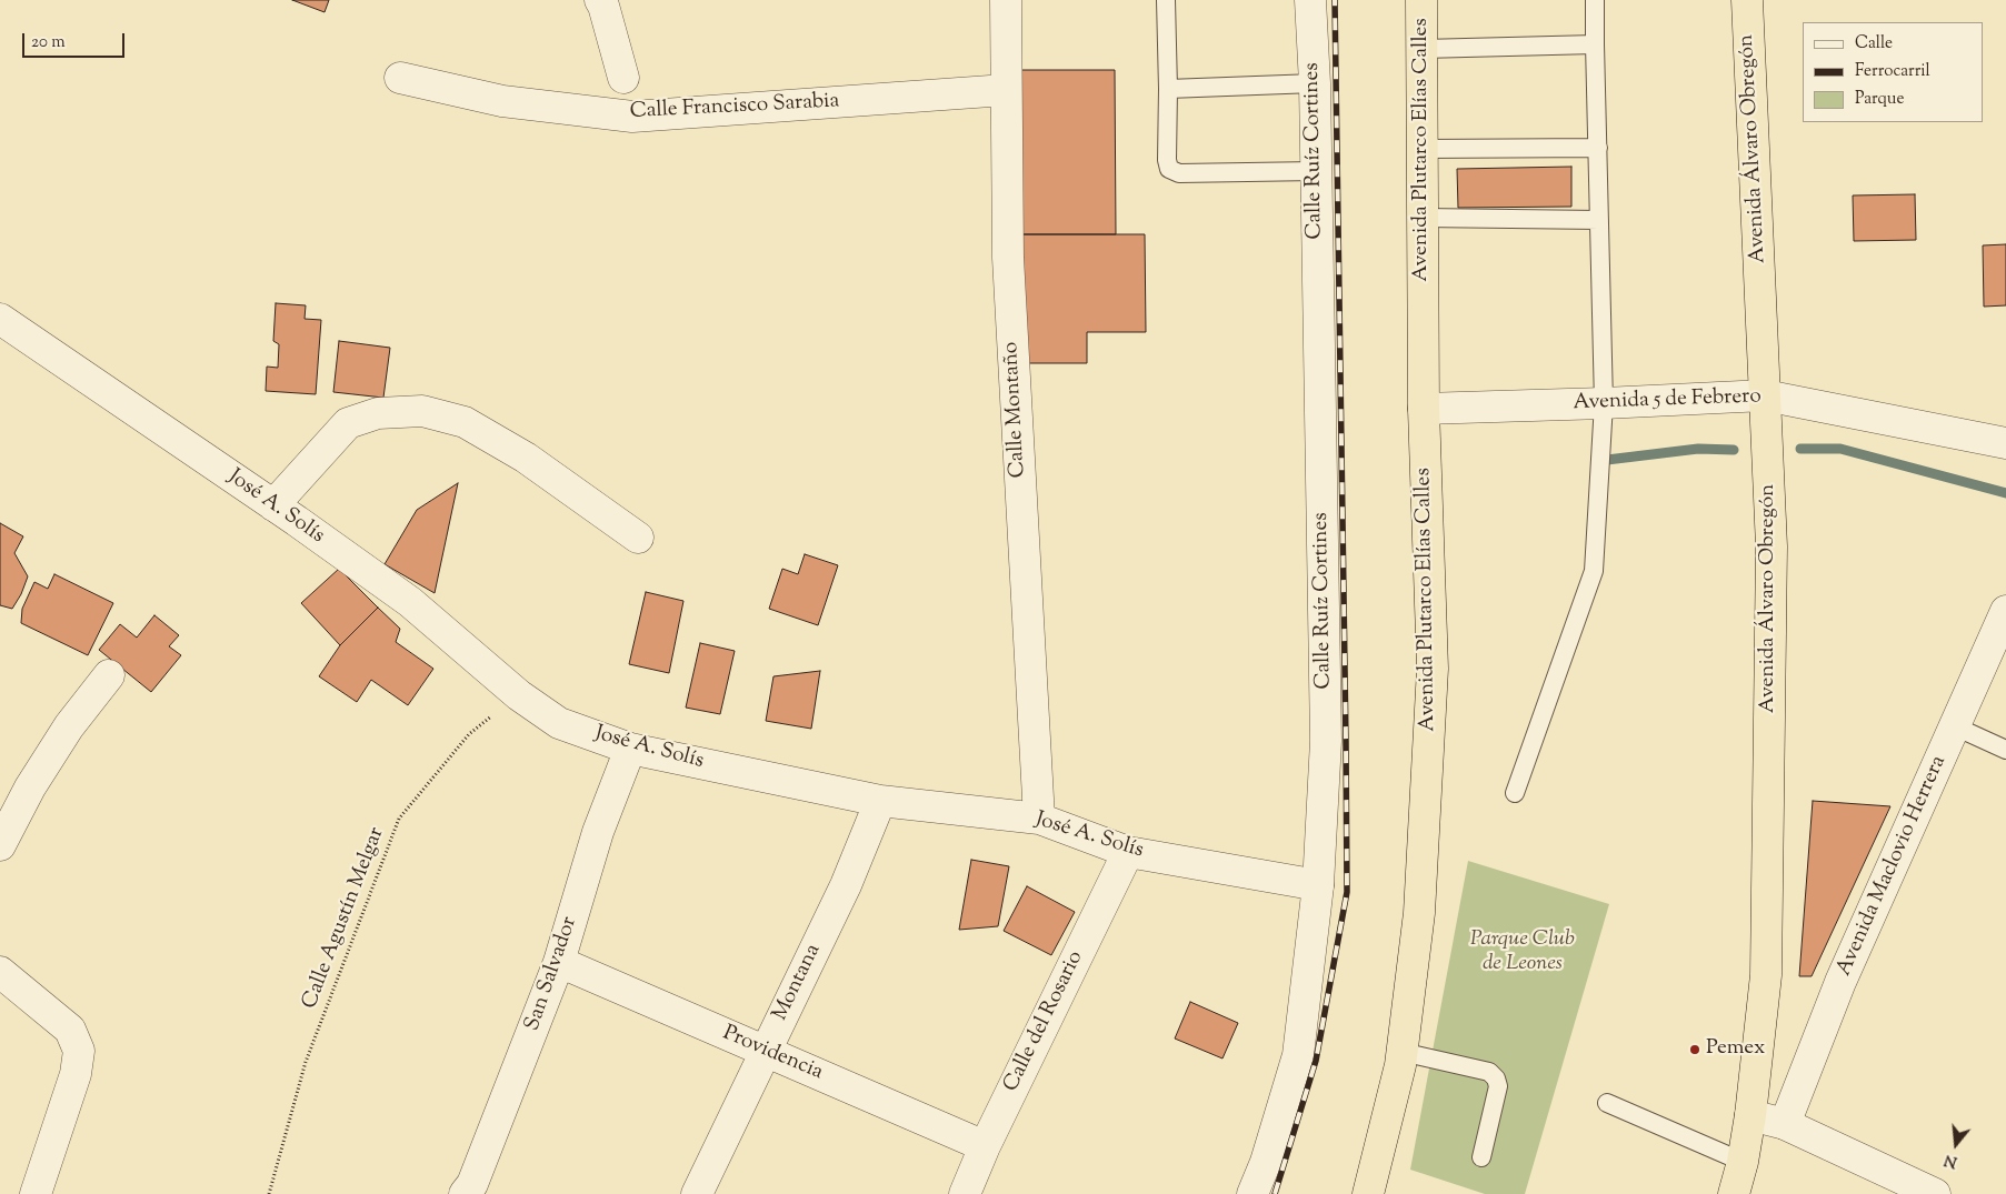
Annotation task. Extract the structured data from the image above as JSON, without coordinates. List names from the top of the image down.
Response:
{
  "streets": {
    "highway": ["Avenida Álvaro Obregón", "Avenida Plutarco Elías Calles"],
    "street": [
      "Calle Francisco Sarabia",
      "Calle Ruíz Cortines",
      "Avenida 5 de Febrero",
      "Calle Montaño",
      "José A. Solís",
      "Avenida Maclovio Herrera",
      "San Salvador",
      "Montana",
      "Calle del Rosario",
      "Providencia"
    ],
    "path": ["Calle Agustín Melgar"]
  },
  "crossings": [
    ["Calle Francisco Sarabia", "Calle Montaño"],
    ["Avenida Álvaro Obregón", "Avenida 5 de Febrero"],
    ["Avenida Plutarco Elías Calles", "Avenida 5 de Febrero"],
    ["Calle Ruíz Cortines", "José A. Solís"],
    ["Calle Montaño", "José A. Solís"],
    ["José A. Solís", "Calle Agustín Melgar"],
    ["José A. Solís", "San Salvador"],
    ["José A. Solís", "Montana"],
    ["José A. Solís", "Calle del Rosario"],
    ["San Salvador", "Providencia"],
    ["Montana", "Providencia"],
    ["Calle del Rosario", "Providencia"]
  ],
  "parks": ["Parque Club de Leones"],
  "places": ["Pemex"],
  "legend": ["Calle", "Ferrocarril", "Parque"],
  "scale_bar": "20 m",
  "north": "bottom"
}
